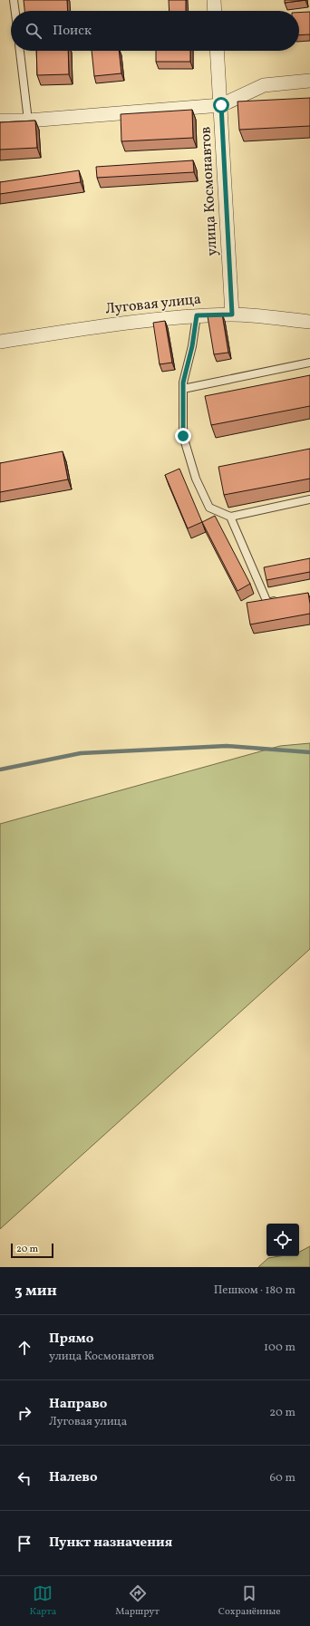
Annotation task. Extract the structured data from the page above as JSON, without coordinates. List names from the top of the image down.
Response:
{
  "streets": {
    "street": ["улица Космонавтов", "Луговая улица"]
  },
  "crossings": [
    ["улица Космонавтов", "Луговая улица"]
  ],
  "scale_bar": "20 m",
  "page": {
    "search": "Поиск",
    "scale": "20 m",
    "heading": ["3 мин", "Пешком · 180 m"],
    "list": [
      ["Прямо", "улица Космонавтов", "100 m"],
      ["Направо", "Луговая улица", "20 m"],
      ["Налево", "60 m"],
      "Пункт назначения"
    ],
    "nav": ["Карта", "Маршрут", "Сохранённые"]
  }
}
